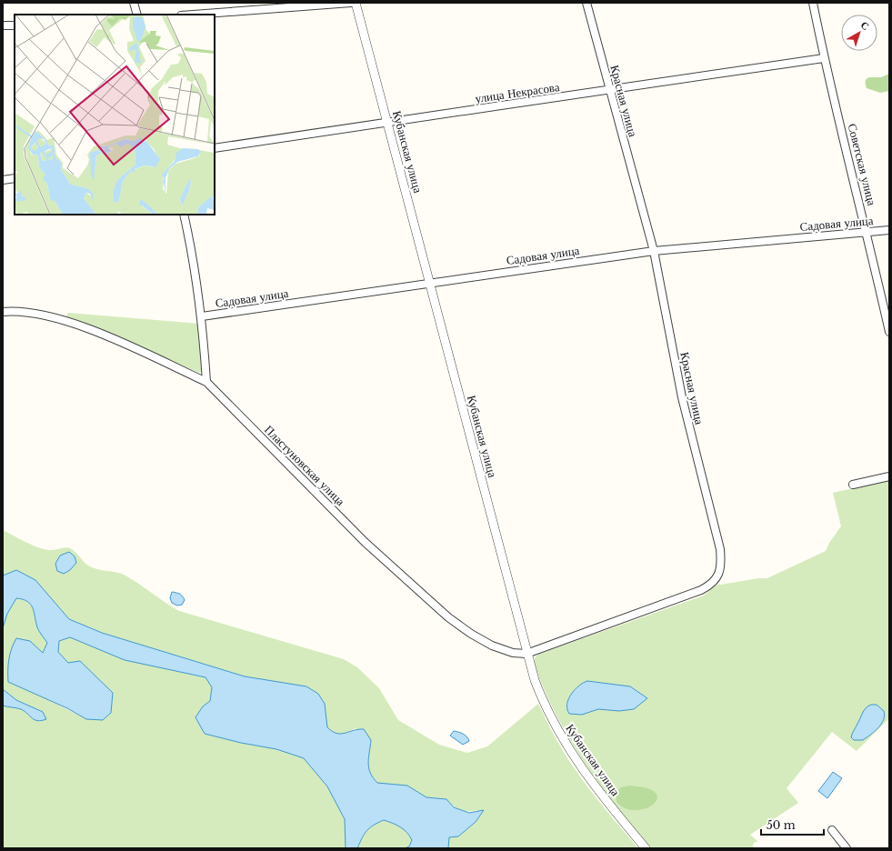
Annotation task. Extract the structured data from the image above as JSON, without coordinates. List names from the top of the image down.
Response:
{
  "streets": {
    "street": [
      "улица Некрасова",
      "Красная улица",
      "Кубанская улица",
      "Советская улица",
      "Садовая улица",
      "Пластуновская улица"
    ]
  },
  "crossings": [
    ["улица Некрасова", "Красная улица"],
    ["улица Некрасова", "Кубанская улица"],
    ["улица Некрасова", "Советская улица"],
    ["Красная улица", "Кубанская улица"],
    ["Красная улица", "Садовая улица"],
    ["Красная улица", "Пластуновская улица"],
    ["Кубанская улица", "Садовая улица"],
    ["Кубанская улица", "Пластуновская улица"],
    ["Советская улица", "Садовая улица"]
  ],
  "scale_bar": "50 m",
  "north": "top right"
}
